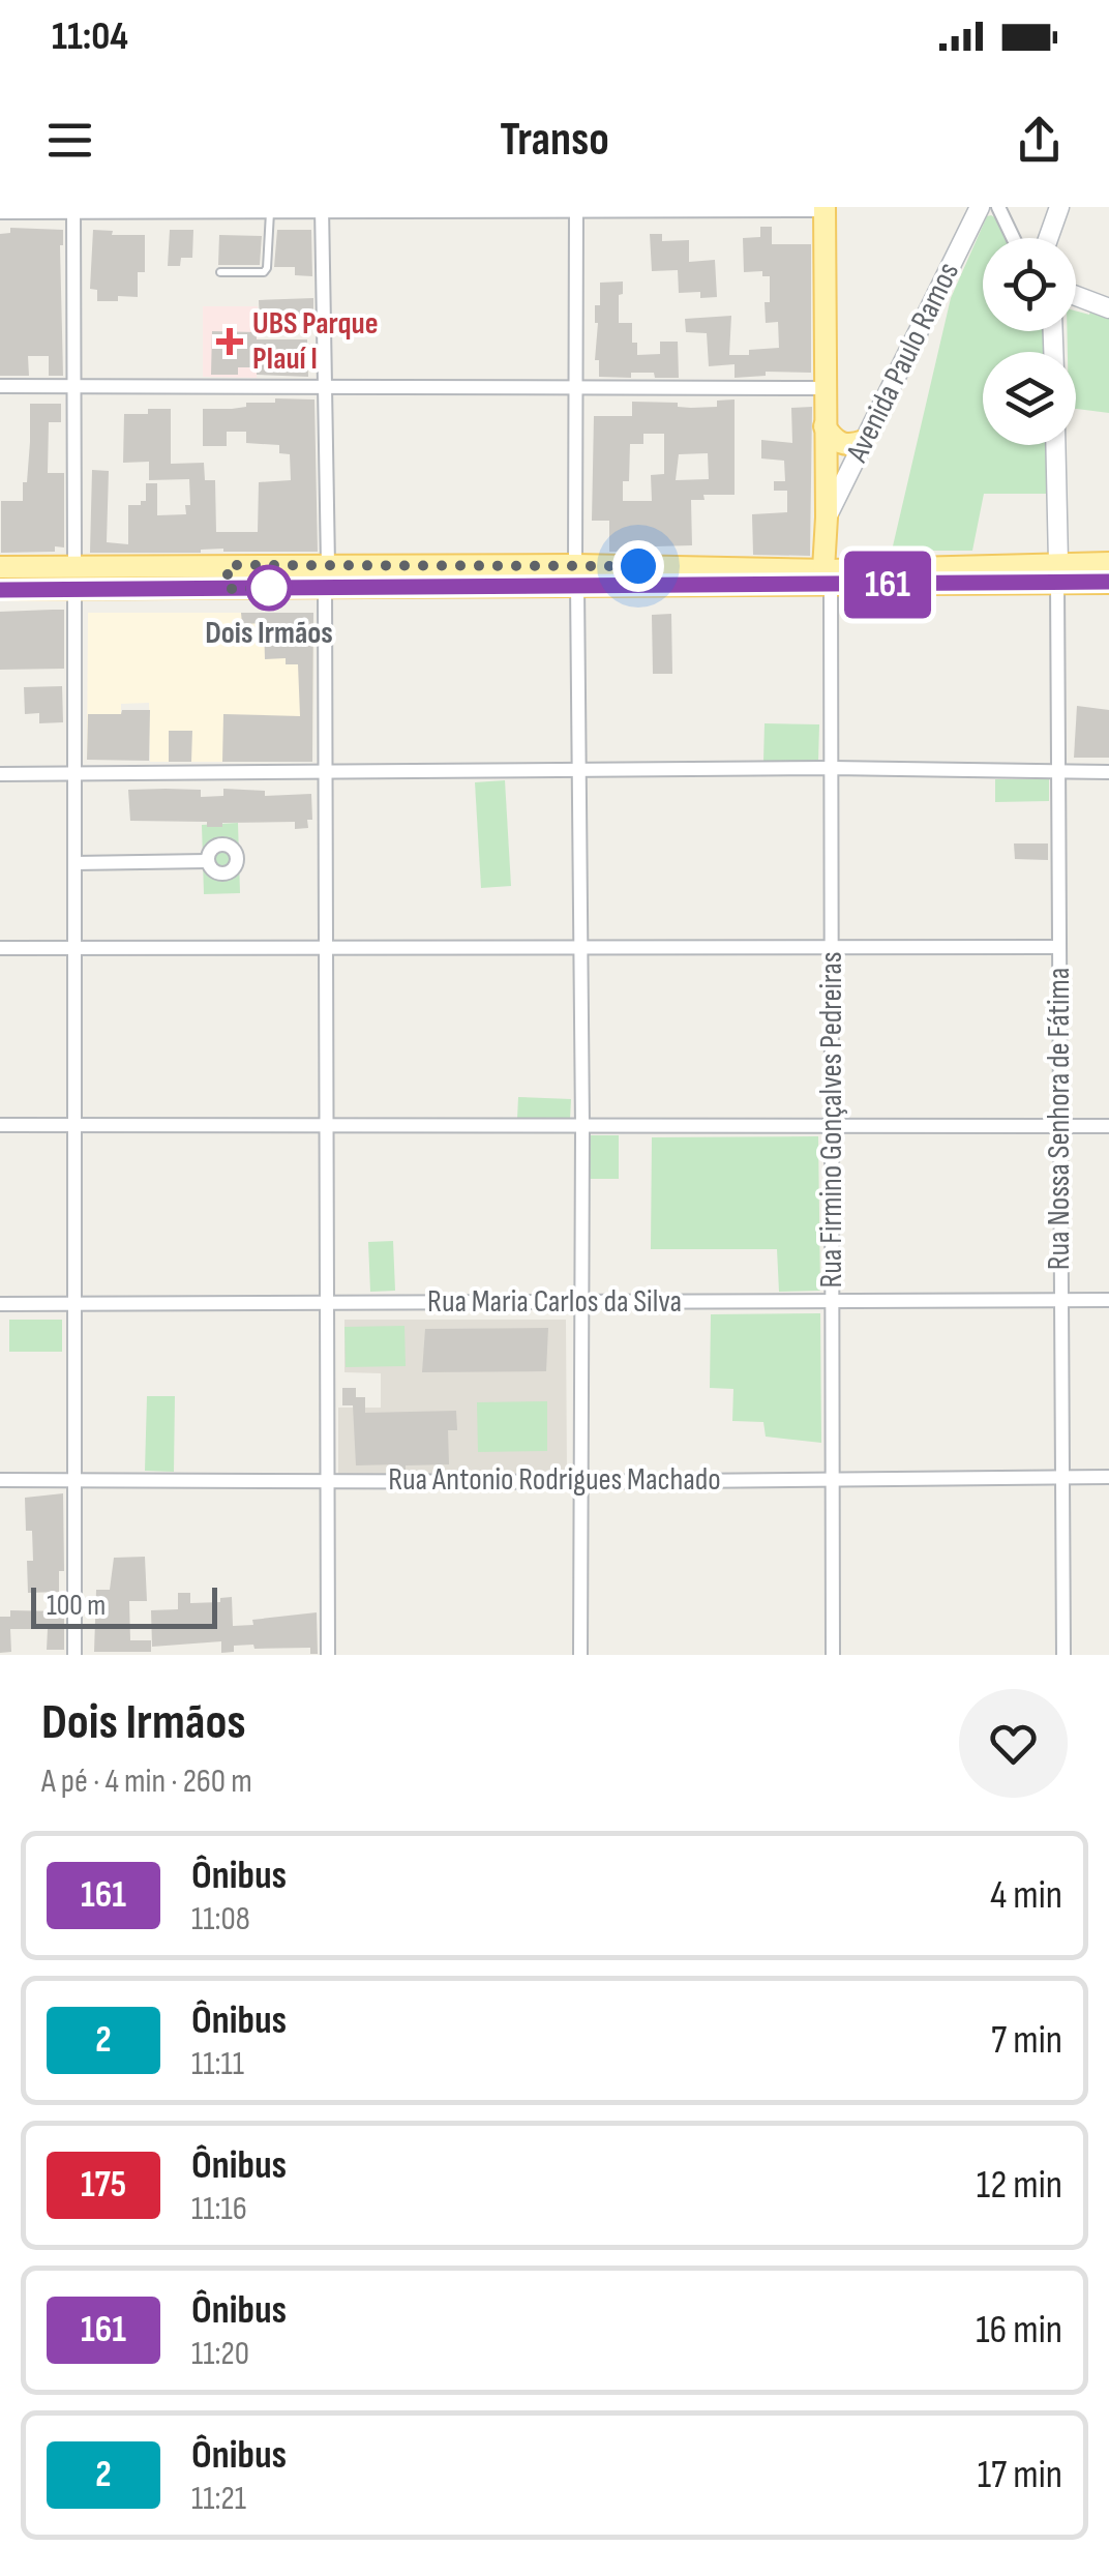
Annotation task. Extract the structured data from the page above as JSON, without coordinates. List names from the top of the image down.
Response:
{
  "streets": {
    "main road": ["Rua Firmino Gonçalves Pedreiras"],
    "street": [
      "Avenida Paulo Ramos",
      "Rua Nossa Senhora de Fátima",
      "Rua Maria Carlos da Silva",
      "Rua Antonio Rodrigues Machado"
    ]
  },
  "crossings": [
    ["Avenida Paulo Ramos", "Rua Firmino Gonçalves Pedreiras"],
    ["Rua Nossa Senhora de Fátima", "Rua Maria Carlos da Silva"],
    ["Rua Nossa Senhora de Fátima", "Rua Antonio Rodrigues Machado"],
    ["Rua Firmino Gonçalves Pedreiras", "Rua Maria Carlos da Silva"],
    ["Rua Firmino Gonçalves Pedreiras", "Rua Antonio Rodrigues Machado"]
  ],
  "places": {
    "health": ["UBS Parque PIauí I"],
    "other": ["Dois Irmãos"]
  },
  "lines": ["bus line 161"],
  "scale_bar": "100 m",
  "page": {
    "status": "11:04",
    "header": "Transo",
    "on_map": "161",
    "scale": "100 m",
    "heading": ["Dois Irmãos", "A pé · 4 min · 260 m"],
    "list": [
      {
        "mark": "161",
        "name": "Ônibus",
        "note": "11:08",
        "value": "4 min"
      },
      {
        "mark": "2",
        "name": "Ônibus",
        "note": "11:11",
        "value": "7 min"
      },
      {
        "mark": "175",
        "name": "Ônibus",
        "note": "11:16",
        "value": "12 min"
      },
      {
        "mark": "161",
        "name": "Ônibus",
        "note": "11:20",
        "value": "16 min"
      },
      {
        "mark": "2",
        "name": "Ônibus",
        "note": "11:21",
        "value": "17 min"
      }
    ]
  }
}
